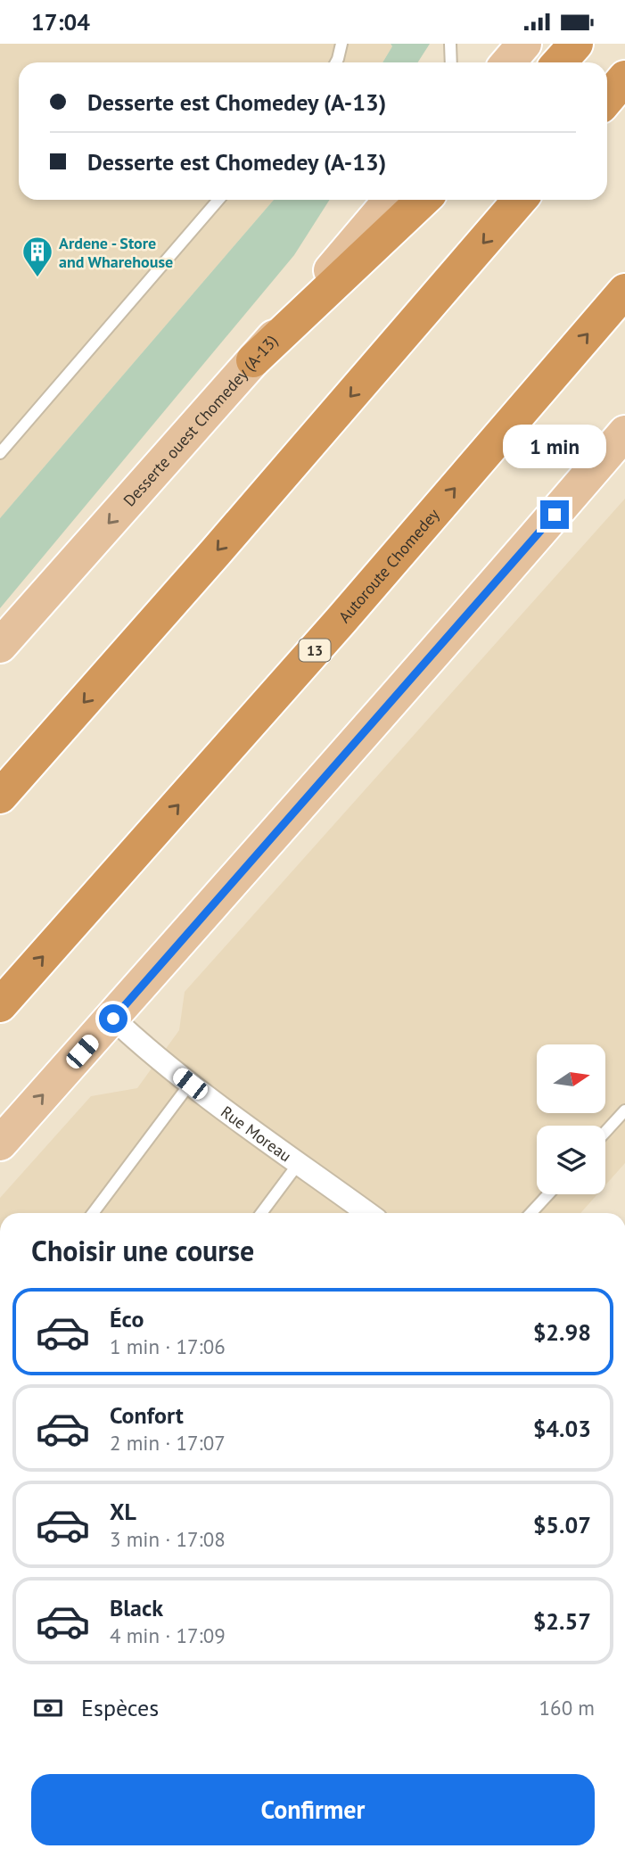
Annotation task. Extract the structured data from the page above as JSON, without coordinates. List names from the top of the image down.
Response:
{
  "streets": {
    "highway": ["Autoroute Chomedey", "13"],
    "main road": ["Desserte ouest Chomedey (A-13)"],
    "street": ["Rue Moreau"]
  },
  "one_way": ["Desserte ouest Chomedey (A-13)"],
  "places": {
    "building": ["Ardene - Store and Wharehouse"]
  },
  "north": "right",
  "page": {
    "status": "17:04",
    "banner": ["Desserte est Chomedey (A-13)", "Desserte est Chomedey (A-13)"],
    "bubble": "1 min",
    "heading": "Choisir une course",
    "list": [
      {
        "name": "Éco",
        "note": "1 min · 17:06",
        "value": "$2.98"
      },
      {
        "name": "Confort",
        "note": "2 min · 17:07",
        "value": "$4.03"
      },
      {
        "name": "XL",
        "note": "3 min · 17:08",
        "value": "$5.07"
      },
      {
        "name": "Black",
        "note": "4 min · 17:09",
        "value": "$2.57"
      }
    ],
    "pay": ["Espèces", "160 m"],
    "buttons": "Confirmer"
  }
}
